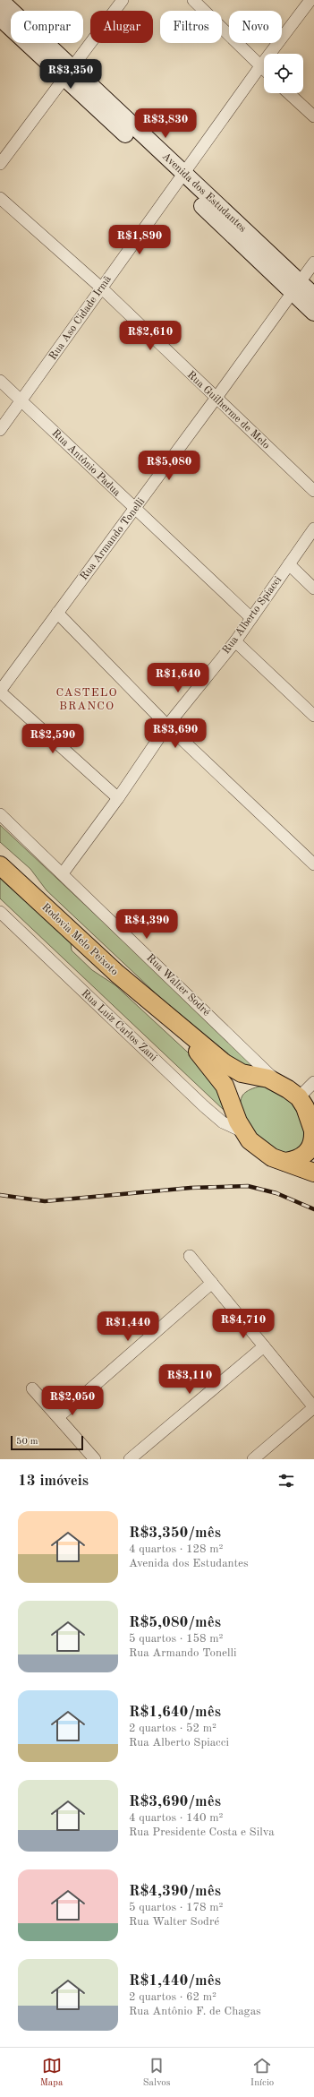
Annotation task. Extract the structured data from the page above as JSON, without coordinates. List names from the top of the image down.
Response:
{
  "streets": {
    "main road": ["Rodovia Melo Peixoto"],
    "street": [
      "Avenida dos Estudantes",
      "Rua Aso Cidade Irmã",
      "Rua Guilherme de Melo",
      "Rua Antônio Padua",
      "Rua Armando Tonelli",
      "Rua Alberto Spiacci",
      "Rua Walter Sodré",
      "Rua Luiz Carlos Zani"
    ]
  },
  "crossings": [
    ["Avenida dos Estudantes", "Rua Aso Cidade Irmã"],
    ["Avenida dos Estudantes", "Rua Armando Tonelli"],
    ["Rua Aso Cidade Irmã", "Rua Guilherme de Melo"],
    ["Rua Aso Cidade Irmã", "Rua Antônio Padua"],
    ["Rua Guilherme de Melo", "Rua Armando Tonelli"],
    ["Rua Antônio Padua", "Rua Armando Tonelli"],
    ["Rua Antônio Padua", "Rua Alberto Spiacci"],
    ["Rua Armando Tonelli", "Rua Alberto Spiacci"],
    ["Rua Alberto Spiacci", "Rua Walter Sodré"],
    ["Rodovia Melo Peixoto", "Rua Walter Sodré"],
    ["Rodovia Melo Peixoto", "Rua Luiz Carlos Zani"],
    ["Rua Walter Sodré", "Rua Luiz Carlos Zani"]
  ],
  "districts": ["CASTELO BRANCO"],
  "scale_bar": "50 m",
  "page": {
    "chip": [
      "Comprar",
      "Alugar",
      "Filtros",
      "Novo"
    ],
    "price": [
      "R$3,350",
      "R$3,830",
      "R$1,890",
      "R$2,610",
      "R$5,080",
      "R$1,640",
      "R$3,690",
      "R$2,590",
      "R$4,390",
      "R$4,710",
      "R$1,440",
      "R$3,110",
      "R$2,050"
    ],
    "scale": "50 m",
    "heading": "13 imóveis",
    "list": [
      {
        "name": "R$3,350/mês",
        "note": "4 quartos · 128 m² · Avenida dos Estudantes"
      },
      {
        "name": "R$5,080/mês",
        "note": "5 quartos · 158 m² · Rua Armando Tonelli"
      },
      {
        "name": "R$1,640/mês",
        "note": "2 quartos · 52 m² · Rua Alberto Spiacci"
      },
      {
        "name": "R$3,690/mês",
        "note": "4 quartos · 140 m² · Rua Presidente Costa e Silva"
      },
      {
        "name": "R$4,390/mês",
        "note": "5 quartos · 178 m² · Rua Walter Sodré"
      },
      {
        "name": "R$1,440/mês",
        "note": "2 quartos · 62 m² · Rua Antônio F. de Chagas"
      }
    ],
    "tabs": ["Mapa", "Salvos", "Início"]
  }
}
